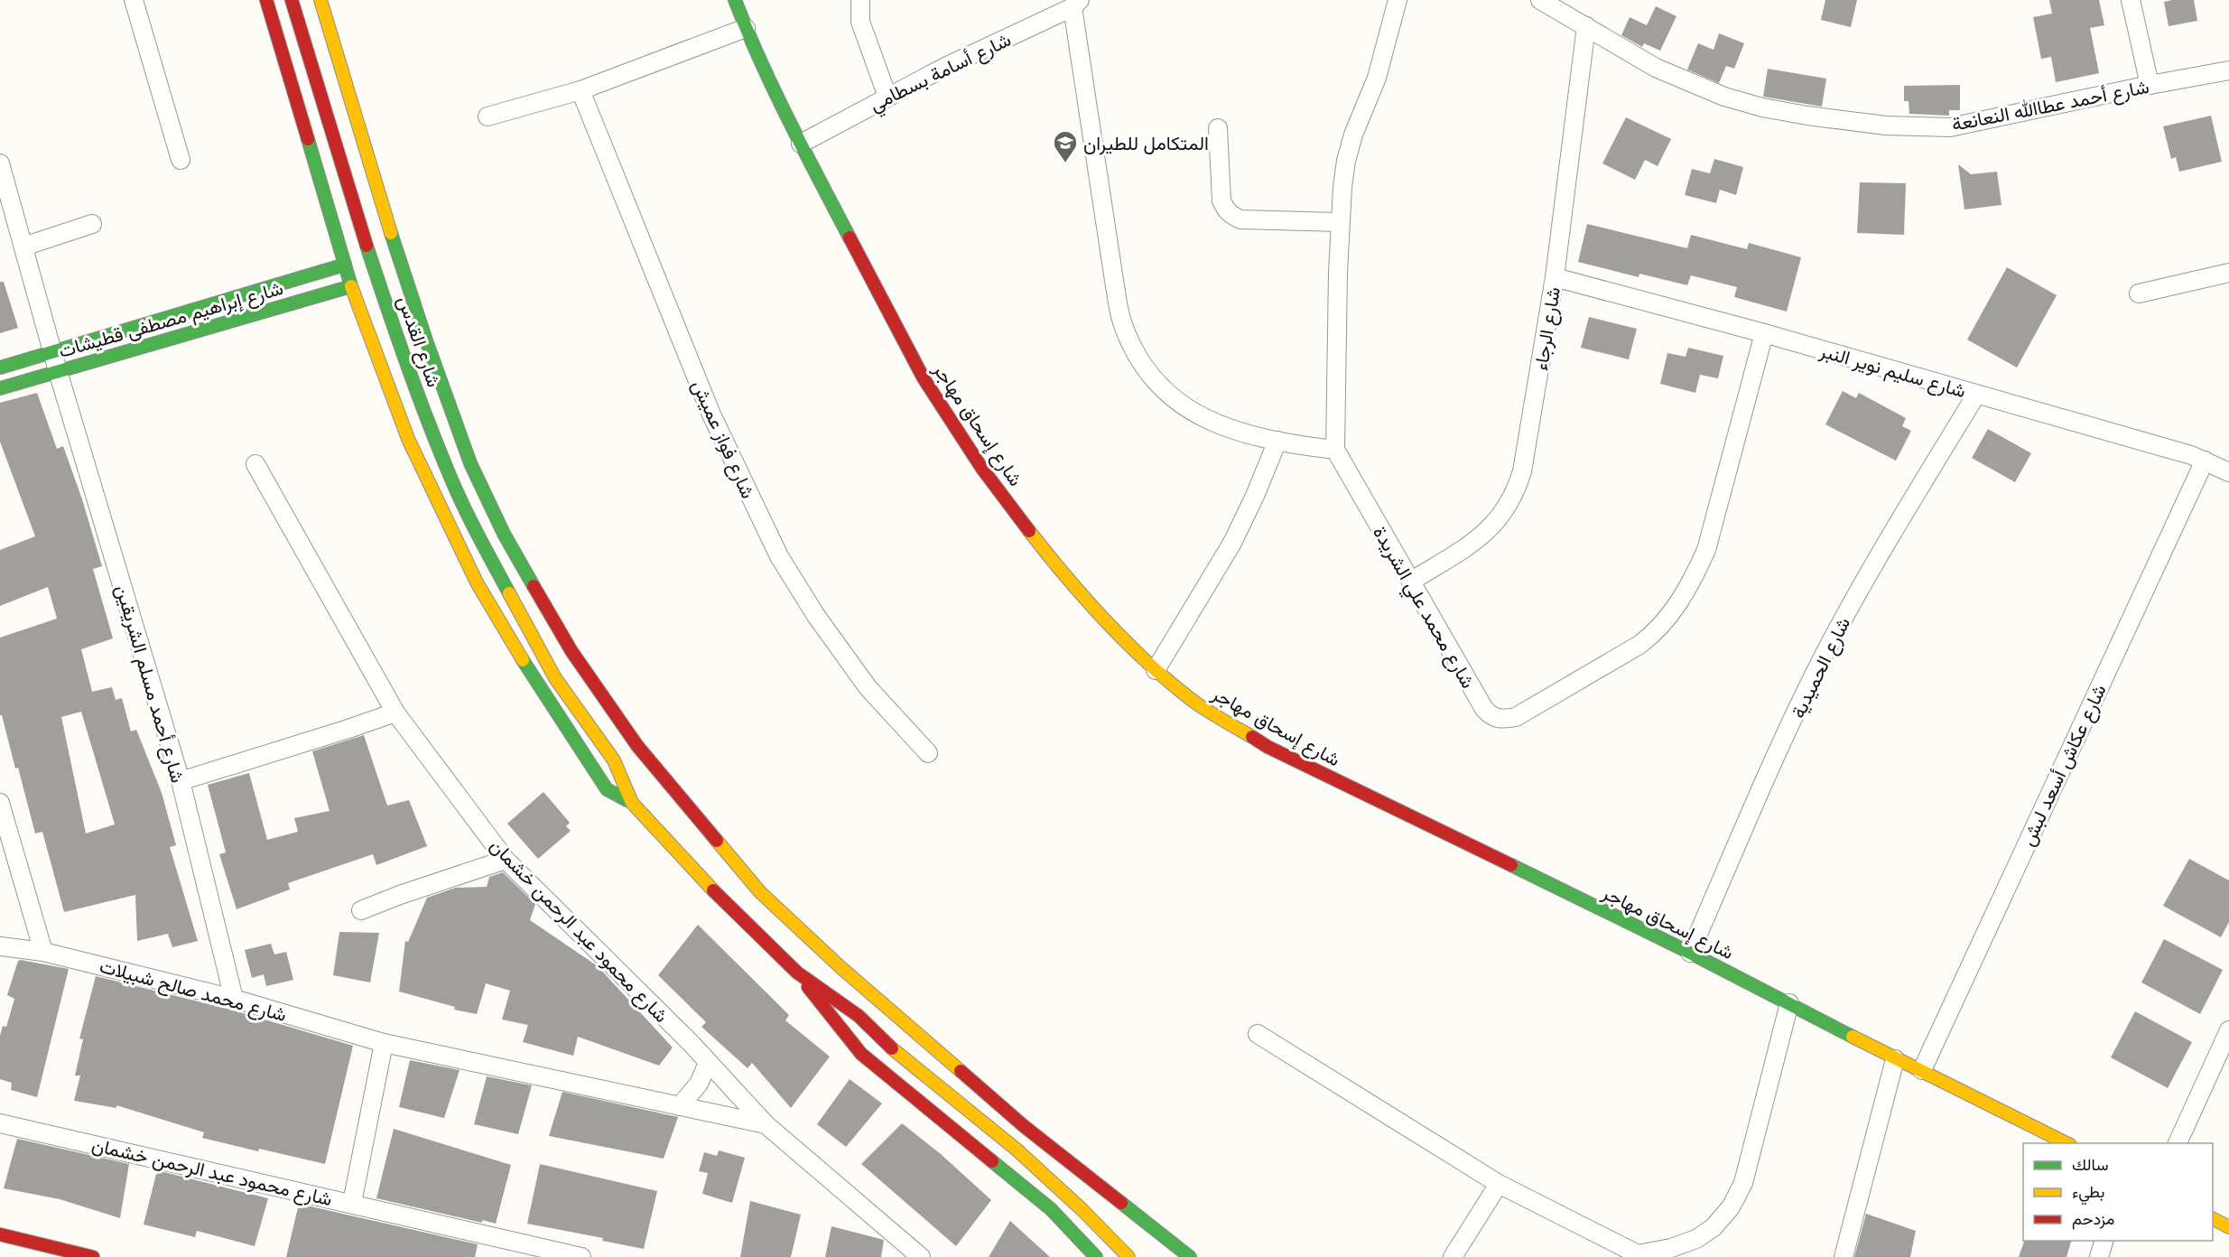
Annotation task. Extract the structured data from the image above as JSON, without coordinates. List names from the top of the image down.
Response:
{
  "streets": {
    "main road": ["شارع إبراهيم مصطفى قطيشات", "شارع القدس", "شارع إسحاق مهاجر"],
    "street": [
      "شارع أسامة بسطامي",
      "شارع أحمد عطاالله النعانعة",
      "شارع الرجاء",
      "شارع سليم نوير النبر",
      "شارع فواز عميش",
      "شارع محمد علي الشريدة",
      "شارع الحميدية",
      "شارع أحمد مسلم الشريقين",
      "شارع عكاش أسعد لبش",
      "شارع محمود عبد الرحمن خشمان",
      "شارع محمد صالح شبيلات"
    ]
  },
  "crossings": [
    ["شارع أسامة بسطامي", "شارع إسحاق مهاجر"],
    ["شارع أحمد عطاالله النعانعة", "شارع الرجاء"],
    ["شارع إبراهيم مصطفى قطيشات", "شارع أحمد مسلم الشريقين"],
    ["شارع الرجاء", "شارع سليم نوير النبر"],
    ["شارع الرجاء", "شارع محمد علي الشريدة"],
    ["شارع سليم نوير النبر", "شارع محمد علي الشريدة"],
    ["شارع سليم نوير النبر", "شارع الحميدية"],
    ["شارع سليم نوير النبر", "شارع عكاش أسعد لبش"],
    ["شارع إسحاق مهاجر", "شارع الحميدية"],
    ["شارع إسحاق مهاجر", "شارع عكاش أسعد لبش"],
    ["شارع أحمد مسلم الشريقين", "شارع محمد صالح شبيلات"],
    ["شارع محمود عبد الرحمن خشمان", "شارع محمد صالح شبيلات"]
  ],
  "places": {
    "school or university": ["المتكامل للطيران"]
  },
  "legend": ["سالك", "بطيء", "مزدحم"]
}
